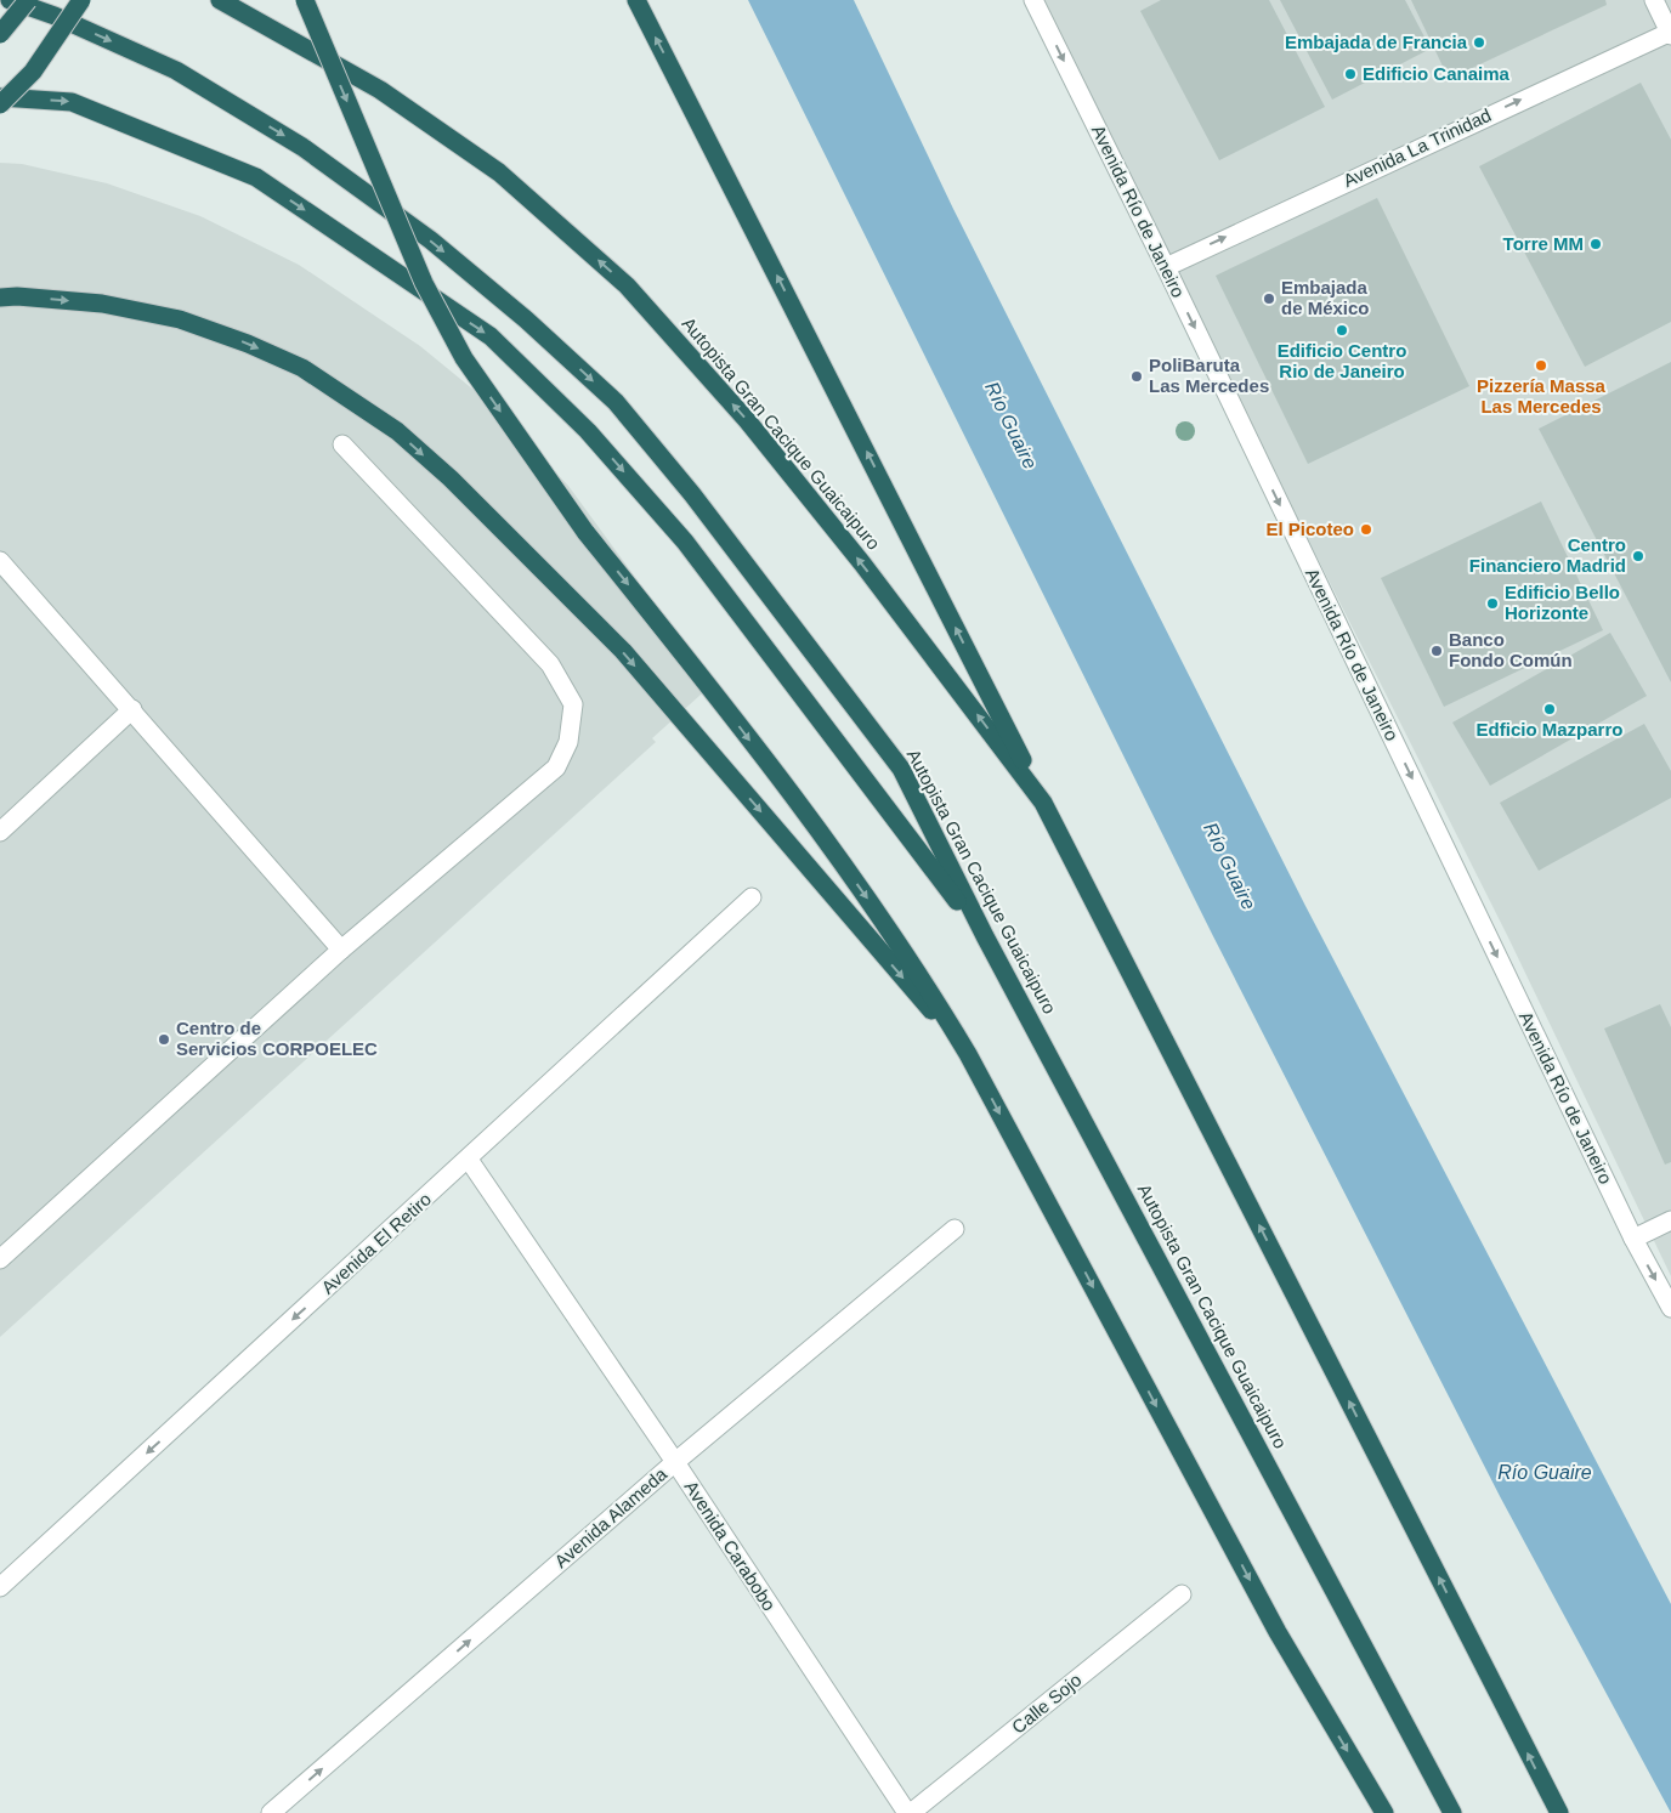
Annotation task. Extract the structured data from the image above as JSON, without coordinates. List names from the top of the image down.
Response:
{
  "streets": {
    "highway": ["Autopista Gran Cacique Guaicaipuro"],
    "street": [
      "Avenida La Trinidad",
      "Avenida Río de Janeiro",
      "Avenida El Retiro",
      "Avenida Alameda",
      "Avenida Carabobo",
      "Calle Sojo"
    ]
  },
  "crossings": [
    ["Avenida La Trinidad", "Avenida Río de Janeiro"],
    ["Avenida El Retiro", "Avenida Carabobo"],
    ["Avenida Alameda", "Avenida Carabobo"],
    ["Avenida Carabobo", "Calle Sojo"]
  ],
  "one_way": [
    "Avenida La Trinidad",
    "Avenida Río de Janeiro",
    "Avenida El Retiro",
    "Avenida Alameda"
  ],
  "water": ["Río Guaire"],
  "places": [
    "Embajada de Francia",
    "Edificio Canaima",
    "Torre MM",
    "Embajada de México",
    "Edificio Centro Rio de Janeiro",
    "Pizzería Massa Las Mercedes",
    "PoliBaruta Las Mercedes",
    "El Picoteo",
    "Centro Financiero Madrid",
    "Edificio Bello Horizonte",
    "Banco Fondo Común",
    "Edficio Mazparro",
    "Centro de Servicios CORPOELEC"
  ]
}
